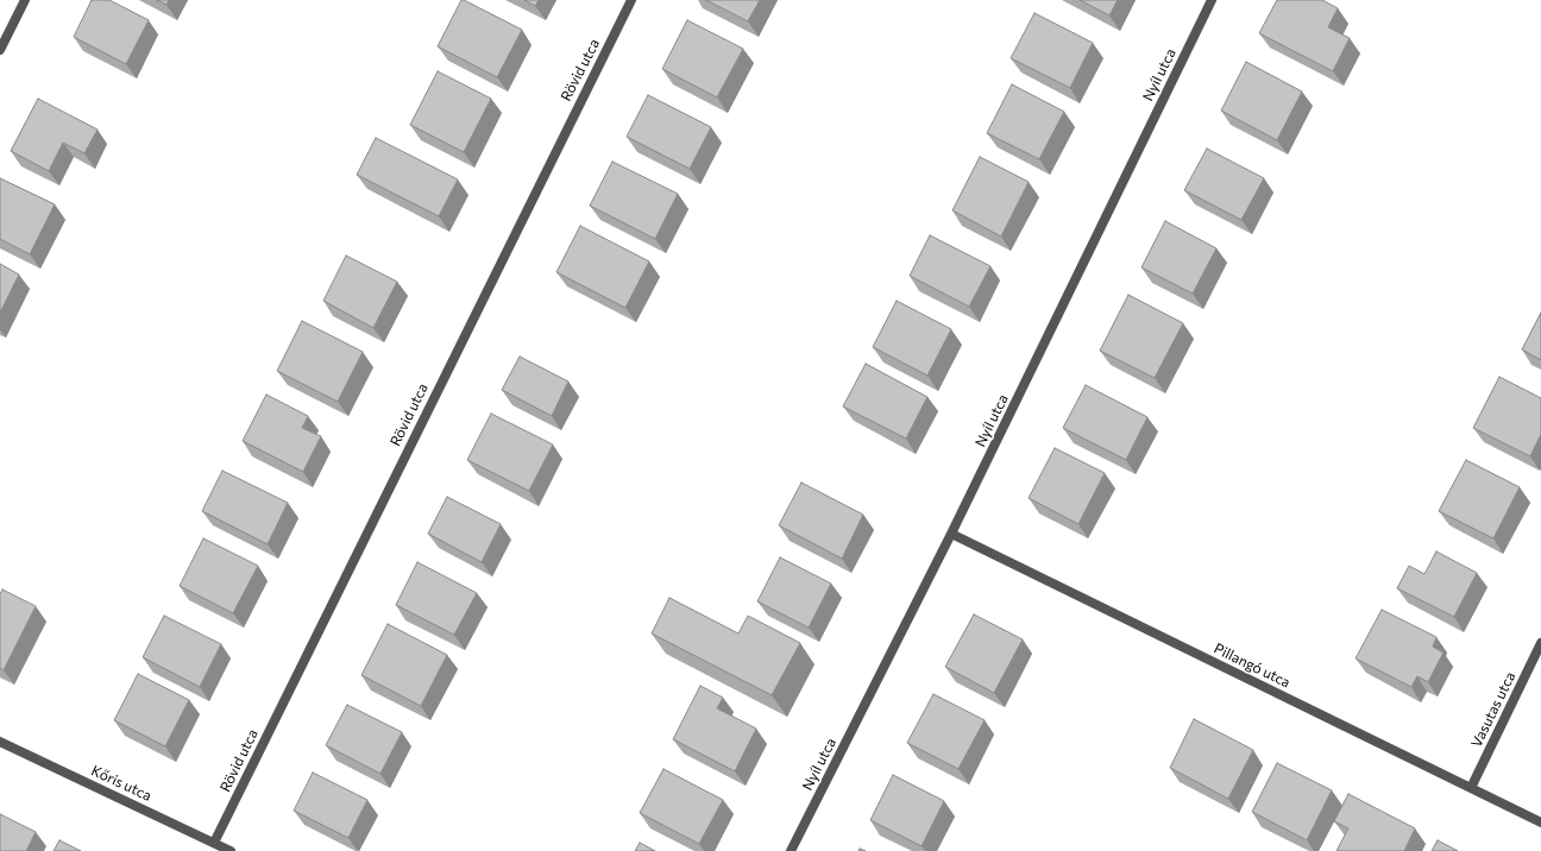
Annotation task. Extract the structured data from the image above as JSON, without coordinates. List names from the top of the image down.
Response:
{
  "streets": {
    "street": [
      "Rövid utca",
      "Nyíl utca",
      "Pillangó utca",
      "Vasutas utca",
      "Kőris utca"
    ]
  },
  "crossings": [
    ["Rövid utca", "Kőris utca"],
    ["Nyíl utca", "Pillangó utca"],
    ["Pillangó utca", "Vasutas utca"]
  ]
}
